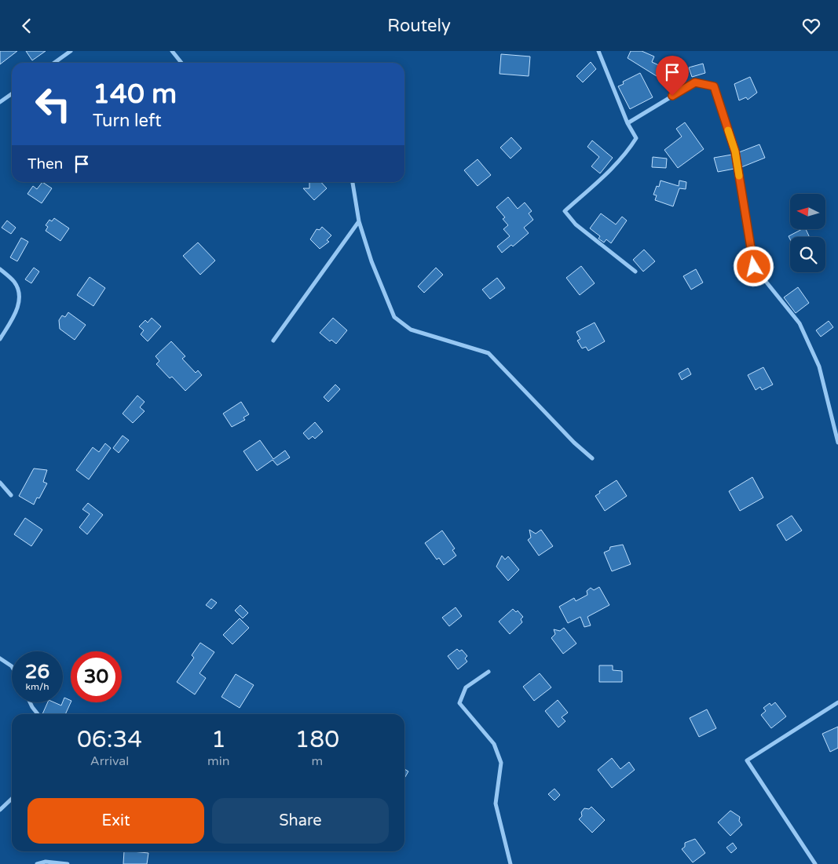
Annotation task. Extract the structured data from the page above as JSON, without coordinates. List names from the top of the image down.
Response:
{
  "north": "left",
  "page": {
    "header": "Routely",
    "turn": ["140 m", "Turn left"],
    "then": "Then",
    "speed": "26 km/h",
    "limit": "30",
    "eta": [
      "06:34",
      "Arrival",
      "1",
      "min",
      "180",
      "m"
    ],
    "buttons": ["Exit", "Share"]
  }
}
